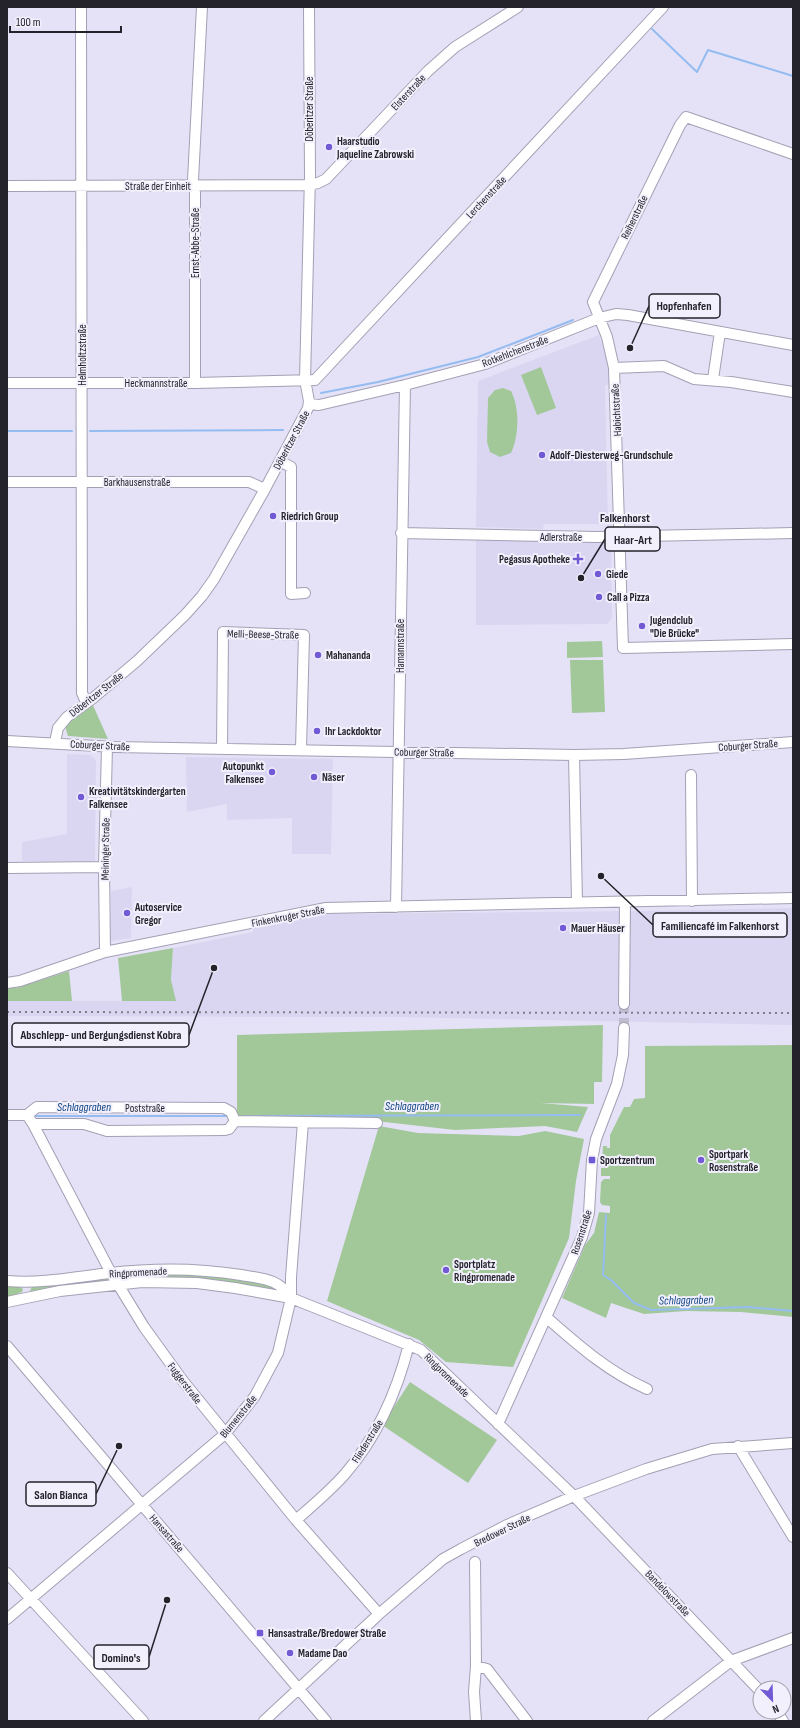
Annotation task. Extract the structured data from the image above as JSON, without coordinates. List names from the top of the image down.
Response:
{
  "streets": {
    "street": [
      "Elsterstraße",
      "Döberitzer Straße",
      "Straße der Einheit",
      "Lerchenstraße",
      "Reiherstraße",
      "Ernst-Abbe-Straße",
      "Rotkehlchenstraße",
      "Helmholtzstraße",
      "Heckmannstraße",
      "Habichtstraße",
      "Barkhausenstraße",
      "Adlerstraße",
      "Melli-Beese-Straße",
      "Hamannstraße",
      "Coburger Straße",
      "Meininger Straße",
      "Finkenkruger Straße",
      "Poststraße",
      "Rosenstraße",
      "Ringpromenade",
      "Fuggerstraße",
      "Blumenstraße",
      "Fliederstraße",
      "Bredower Straße",
      "Hansastraße",
      "Bandelowstraße"
    ]
  },
  "crossings": [
    ["Elsterstraße", "Döberitzer Straße"],
    ["Elsterstraße", "Straße der Einheit"],
    ["Döberitzer Straße", "Straße der Einheit"],
    ["Döberitzer Straße", "Lerchenstraße"],
    ["Döberitzer Straße", "Rotkehlchenstraße"],
    ["Döberitzer Straße", "Helmholtzstraße"],
    ["Döberitzer Straße", "Heckmannstraße"],
    ["Döberitzer Straße", "Barkhausenstraße"],
    ["Döberitzer Straße", "Coburger Straße"],
    ["Straße der Einheit", "Ernst-Abbe-Straße"],
    ["Straße der Einheit", "Helmholtzstraße"],
    ["Lerchenstraße", "Heckmannstraße"],
    ["Reiherstraße", "Rotkehlchenstraße"],
    ["Reiherstraße", "Habichtstraße"],
    ["Ernst-Abbe-Straße", "Heckmannstraße"],
    ["Rotkehlchenstraße", "Habichtstraße"],
    ["Rotkehlchenstraße", "Hamannstraße"],
    ["Helmholtzstraße", "Heckmannstraße"],
    ["Helmholtzstraße", "Barkhausenstraße"],
    ["Habichtstraße", "Adlerstraße"],
    ["Adlerstraße", "Hamannstraße"],
    ["Melli-Beese-Straße", "Coburger Straße"],
    ["Hamannstraße", "Coburger Straße"],
    ["Hamannstraße", "Finkenkruger Straße"],
    ["Coburger Straße", "Meininger Straße"],
    ["Meininger Straße", "Finkenkruger Straße"],
    ["Poststraße", "Fuggerstraße"],
    ["Rosenstraße", "Ringpromenade"],
    ["Ringpromenade", "Fuggerstraße"],
    ["Ringpromenade", "Blumenstraße"],
    ["Ringpromenade", "Fliederstraße"],
    ["Ringpromenade", "Bredower Straße"],
    ["Ringpromenade", "Bandelowstraße"],
    ["Fuggerstraße", "Blumenstraße"],
    ["Fuggerstraße", "Fliederstraße"],
    ["Fuggerstraße", "Bredower Straße"],
    ["Blumenstraße", "Hansastraße"],
    ["Bredower Straße", "Hansastraße"],
    ["Bredower Straße", "Bandelowstraße"]
  ],
  "districts": ["Falkenhorst"],
  "water": ["Schlaggraben"],
  "places": {
    "other": [
      "Haarstudio Jaqueline Zabrowski",
      "Hopfenhafen",
      "Adolf-Diesterweg-Grundschule",
      "Riedrich Group",
      "Giede",
      "Haar-Art",
      "Call a Pizza",
      "Jugendclub \"Die Brücke\"",
      "Mahananda",
      "Ihr Lackdoktor",
      "Autopunkt Falkensee",
      "Näser",
      "Kreativitätskindergarten Falkensee",
      "Familiencafé im Falkenhorst",
      "Autoservice Gregor",
      "Mauer Häuser",
      "Abschlepp- und Bergungsdienst Kobra",
      "Sportpark Rosenstraße",
      "Sportplatz Ringpromenade",
      "Salon Bianca",
      "Domino's",
      "Madame Dao"
    ],
    "health": ["Pegasus Apotheke"],
    "transit": ["Sportzentrum", "Hansastraße/Bredower Straße"]
  },
  "scale_bar": "100 m",
  "north": "bottom right"
}
